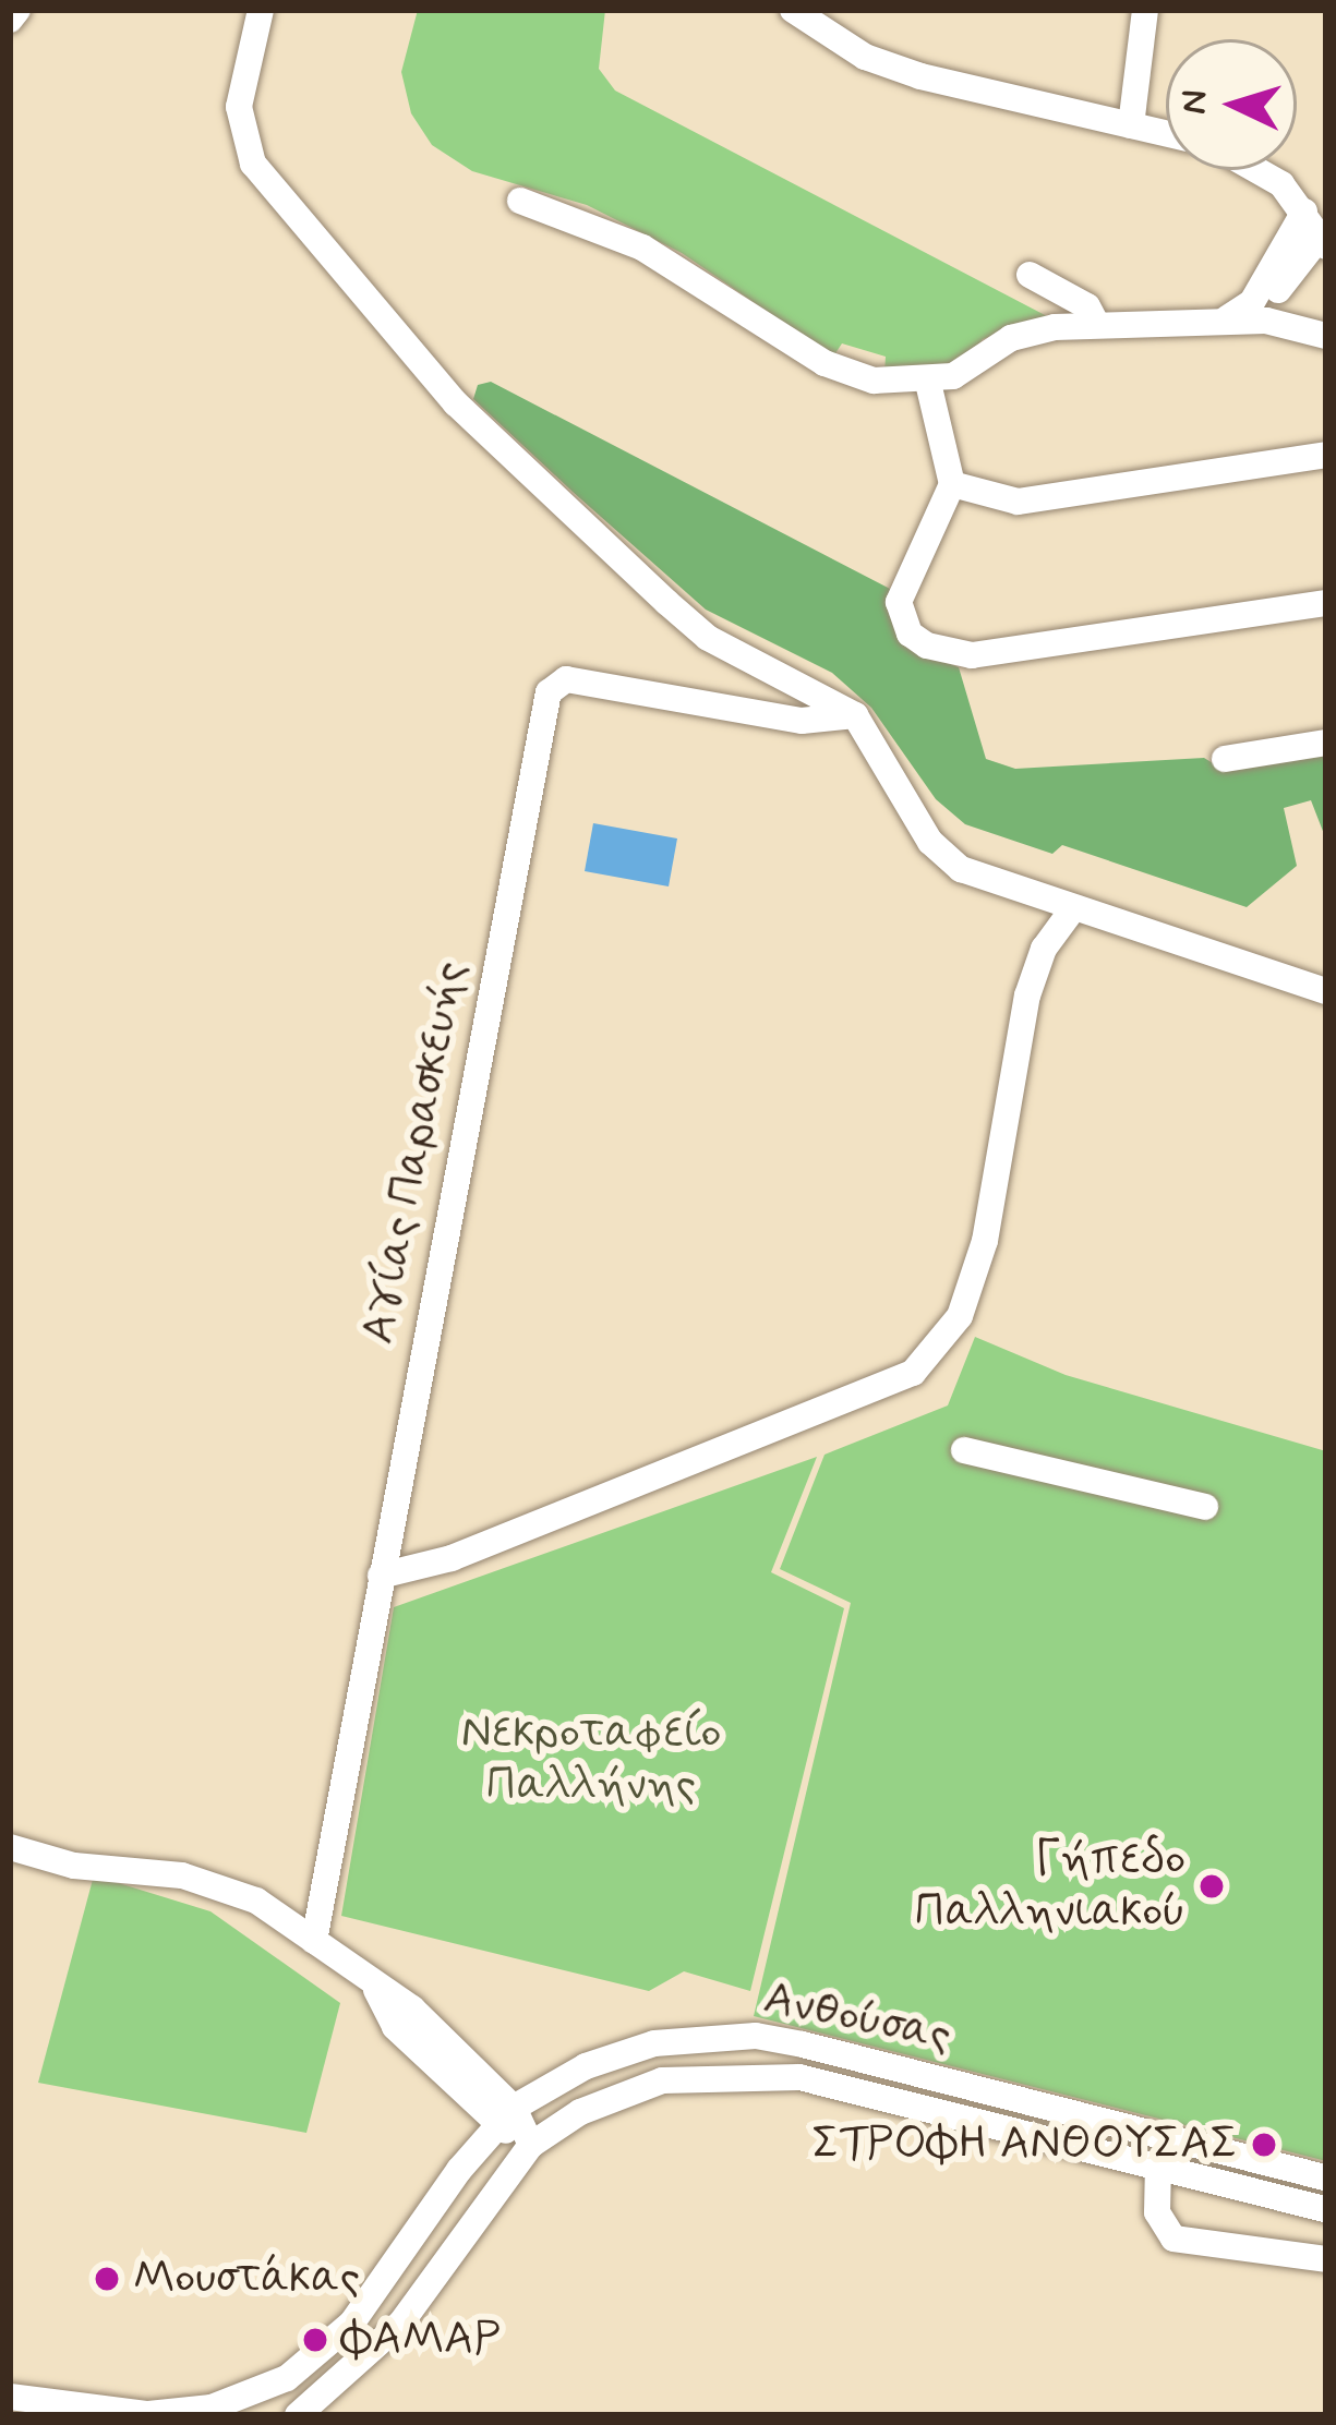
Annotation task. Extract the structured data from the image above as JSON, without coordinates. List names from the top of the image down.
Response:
{
  "streets": {
    "street": ["Αγίας Παρασκευής", "Ανθούσας"]
  },
  "parks": ["Νεκροταφείο Παλλήνης"],
  "places": [
    "Γήπεδο Παλληνιακού",
    "ΣΤΡΟΦΗ ΑΝΘΟΥΣΑΣ",
    "Μουστάκας",
    "ΦΑΜΑΡ"
  ],
  "north": "left"
}
